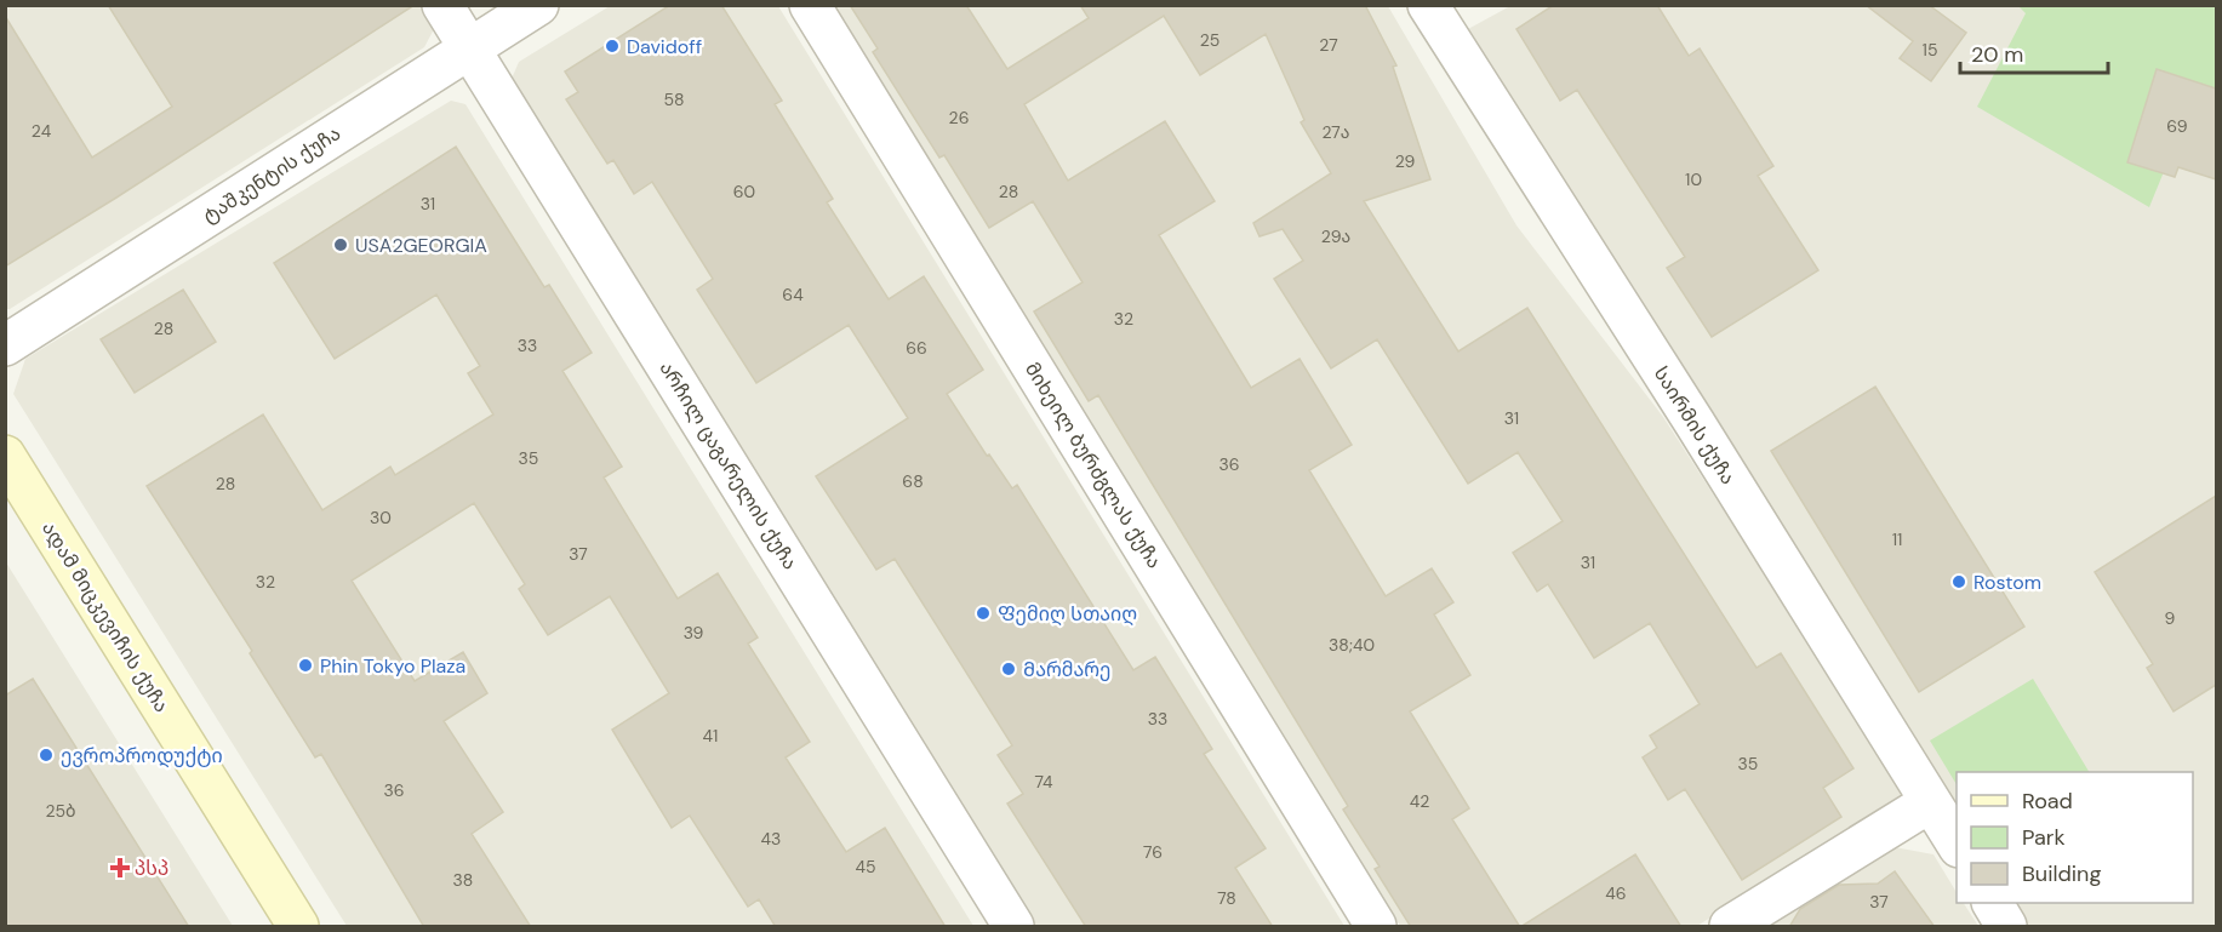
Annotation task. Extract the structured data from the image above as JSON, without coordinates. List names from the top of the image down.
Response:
{
  "streets": {
    "main road": ["ადამ მიცკევიჩის ქუჩა"],
    "street": [
      "ტაშკენტის ქუჩა",
      "საირმის ქუჩა",
      "არჩილ ცაგარელის ქუჩა",
      "მიხეილ ბურძგლას ქუჩა"
    ]
  },
  "crossings": [
    ["ტაშკენტის ქუჩა", "არჩილ ცაგარელის ქუჩა"]
  ],
  "places": {
    "other": [
      "Davidoff",
      "USA2GEORGIA",
      "Rostom",
      "Ფემიღ Სთაიღ",
      "Phin Tokyo Plaza",
      "Მარმარე",
      "ევროპროდუქტი"
    ],
    "health": ["პსპ"]
  },
  "house_numbers": [
    "25",
    "27",
    "15",
    "58",
    "26",
    "69",
    "24",
    "27ა",
    "29",
    "10",
    "60",
    "28",
    "31",
    "29ა",
    "64",
    "32",
    "28",
    "33",
    "66",
    "31",
    "35",
    "36",
    "68",
    "28",
    "30",
    "11",
    "37",
    "31",
    "32",
    "9",
    "39",
    "38;40",
    "33",
    "41",
    "35",
    "74",
    "36",
    "42",
    "25ბ",
    "43",
    "76",
    "45",
    "38",
    "46",
    "78",
    "37"
  ],
  "legend": ["Road", "Park", "Building"],
  "scale_bar": "20 m"
}
